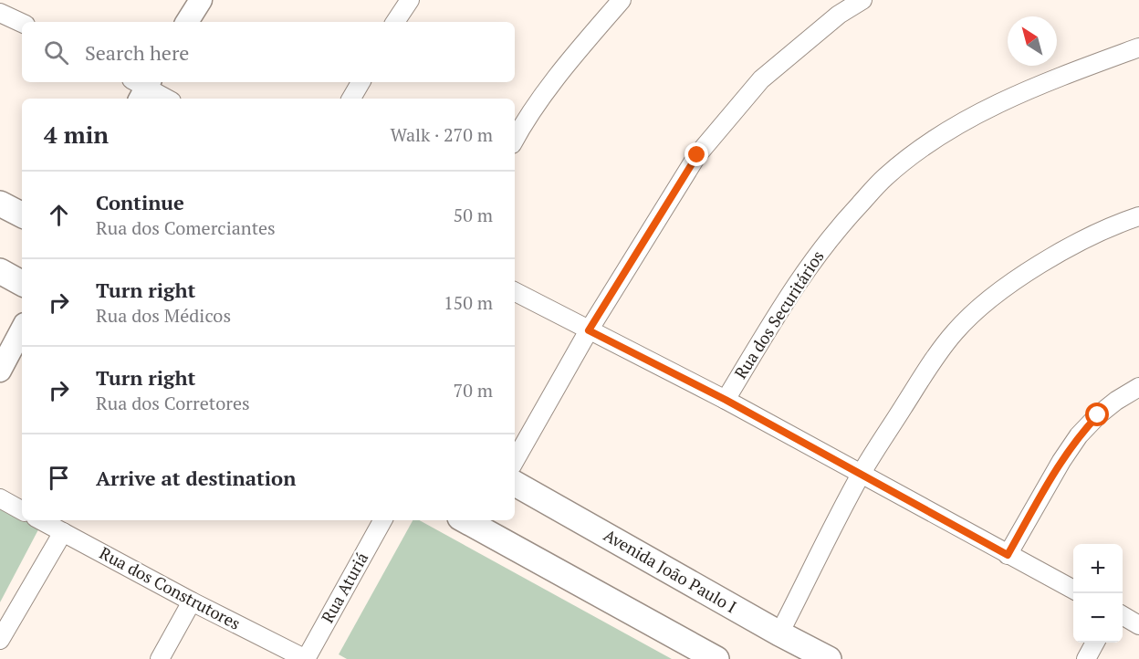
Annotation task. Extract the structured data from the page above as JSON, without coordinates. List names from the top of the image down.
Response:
{
  "streets": {
    "main road": ["Avenida João Paulo I"],
    "street": ["Rua dos Securitários", "Rua Aturiá", "Rua dos Construtores"]
  },
  "crossings": [
    ["Rua Aturiá", "Rua dos Construtores"]
  ],
  "north": "top left",
  "page": {
    "search": "Search here",
    "heading": ["4 min", "Walk · 270 m"],
    "list": [
      ["Continue", "Rua dos Comerciantes", "50 m"],
      ["Turn right", "Rua dos Médicos", "150 m"],
      ["Turn right", "Rua dos Corretores", "70 m"],
      "Arrive at destination"
    ],
    "map_buttons": ["+", "−"]
  }
}
